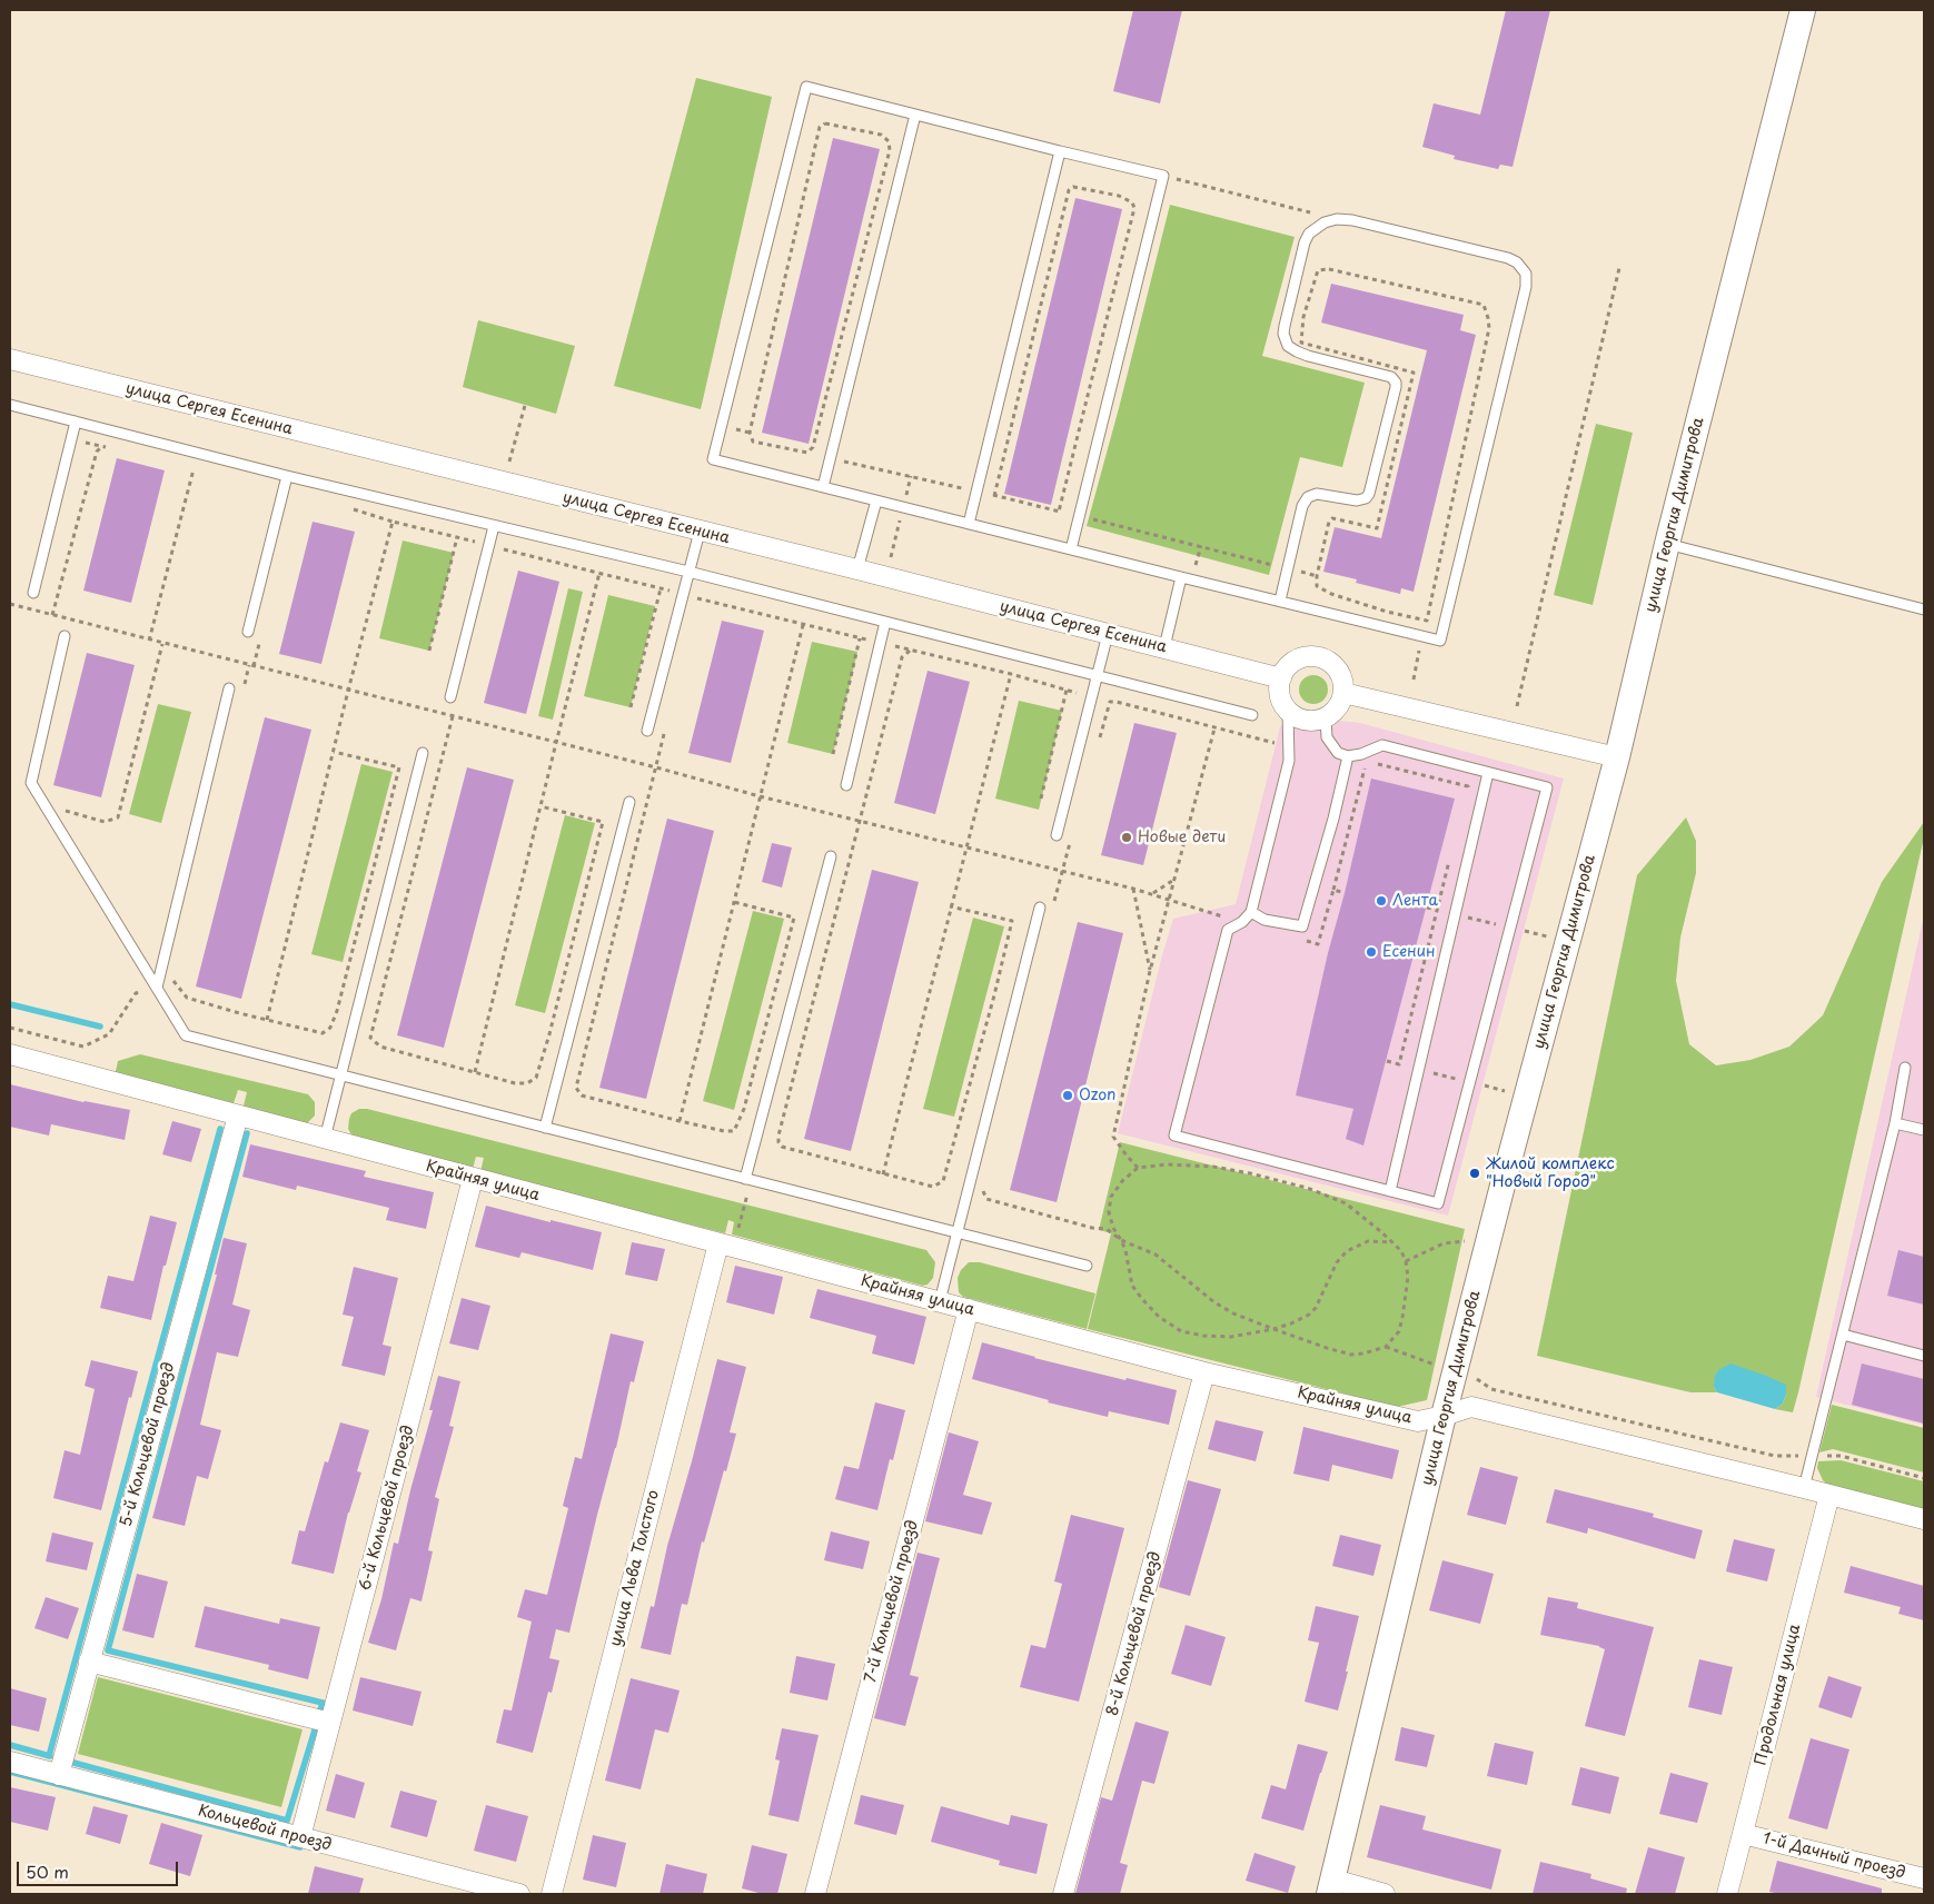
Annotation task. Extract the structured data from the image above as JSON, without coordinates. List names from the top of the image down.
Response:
{
  "streets": {
    "street": [
      "улица Сергея Есенина",
      "улица Георгия Димитрова",
      "Крайняя улица",
      "5-й Кольцевой проезд",
      "6-й Кольцевой проезд",
      "улица Льва Толстого",
      "7-й Кольцевой проезд",
      "8-й Кольцевой проезд",
      "Продольная улица",
      "Кольцевой проезд",
      "1-й Дачный проезд"
    ]
  },
  "crossings": [
    ["улица Георгия Димитрова", "Крайняя улица"],
    ["Крайняя улица", "5-й Кольцевой проезд"],
    ["Крайняя улица", "6-й Кольцевой проезд"],
    ["Крайняя улица", "улица Льва Толстого"],
    ["Крайняя улица", "7-й Кольцевой проезд"],
    ["Крайняя улица", "8-й Кольцевой проезд"],
    ["Крайняя улица", "Продольная улица"],
    ["5-й Кольцевой проезд", "Кольцевой проезд"],
    ["6-й Кольцевой проезд", "Кольцевой проезд"],
    ["Продольная улица", "1-й Дачный проезд"]
  ],
  "places": [
    "Новые дети",
    "Лента",
    "Есенин",
    "Ozon",
    "Жилой комплекс \"Новый Город\""
  ],
  "scale_bar": "50 m"
}
